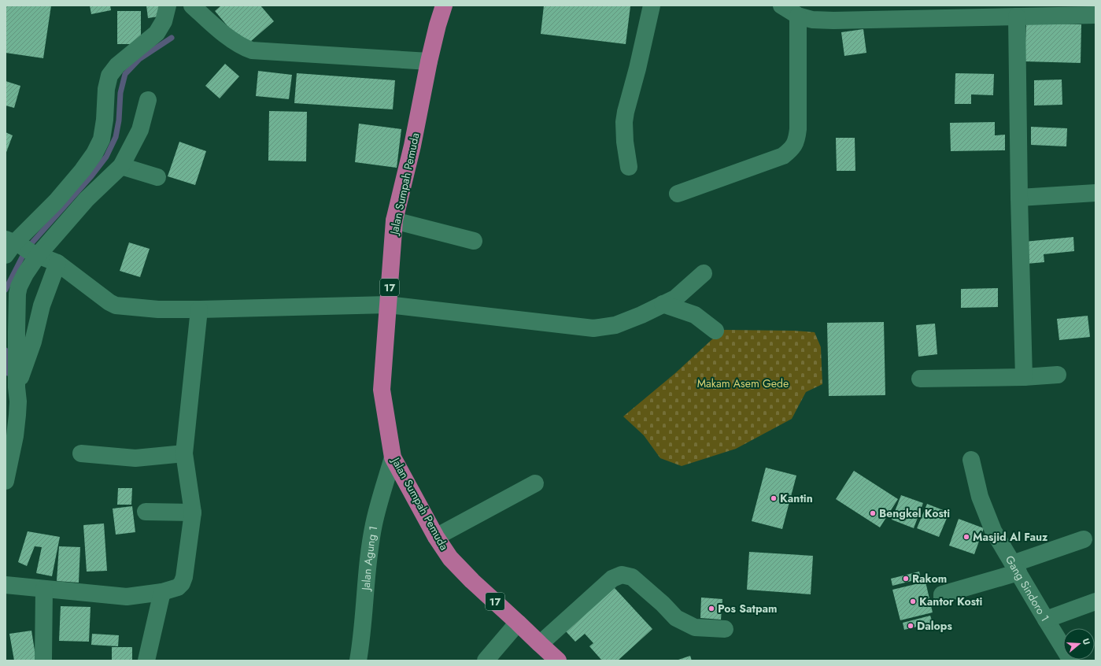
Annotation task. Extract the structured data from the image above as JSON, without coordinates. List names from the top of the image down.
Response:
{
  "streets": {
    "highway": ["Jalan Sumpah Pemuda", "17"],
    "street": ["Jalan Agung 1", "Gang Sindoro 1"]
  },
  "crossings": [
    ["Jalan Sumpah Pemuda", "Jalan Agung 1"]
  ],
  "parks": ["Makam Asem Gede"],
  "places": [
    "Kantin",
    "Bengkel Kosti",
    "Masjid Al Fauz",
    "Rakom",
    "Kantor Kosti",
    "Pos Satpam",
    "Dalops"
  ],
  "north": "right"
}
